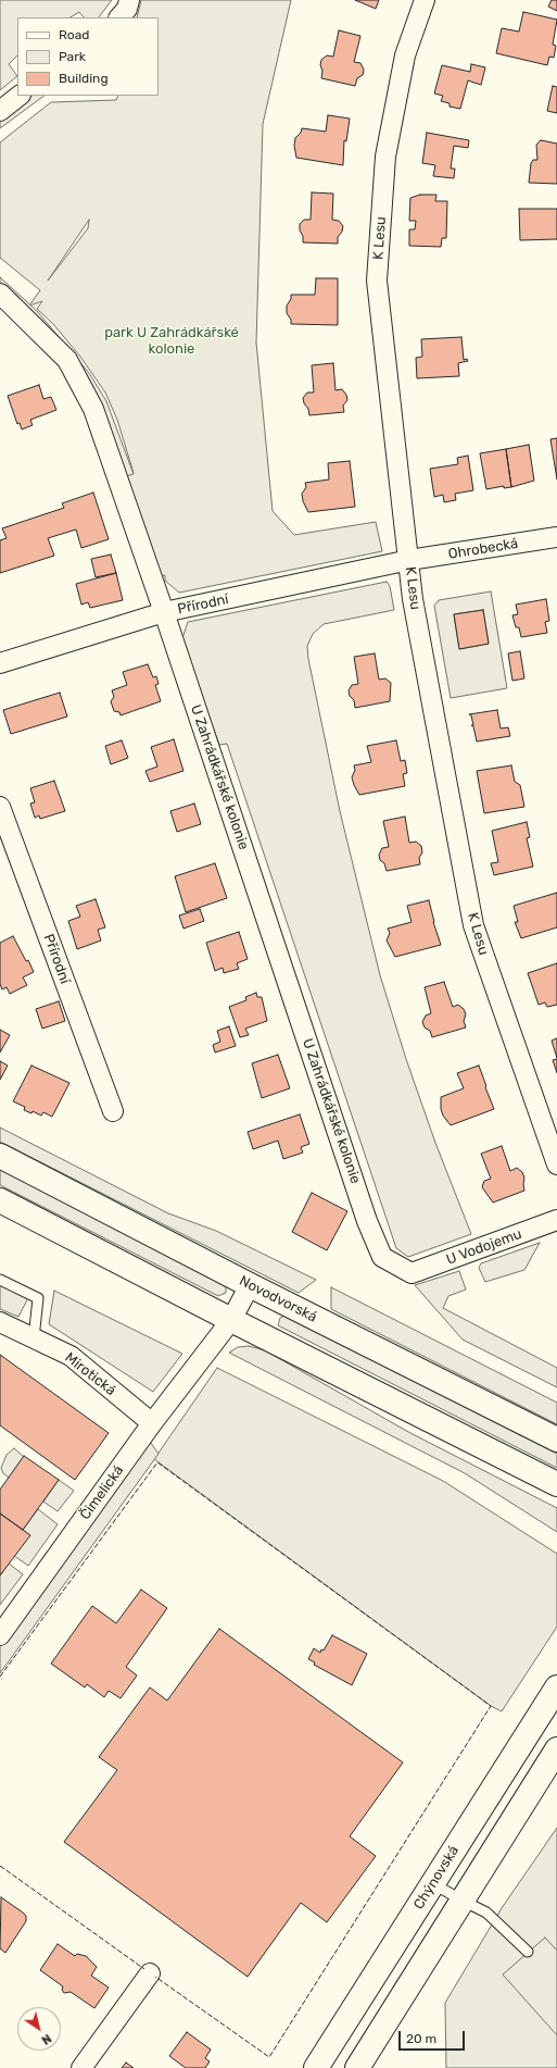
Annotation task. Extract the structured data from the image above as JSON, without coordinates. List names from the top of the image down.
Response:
{
  "streets": {
    "main road": ["Novodvorská", "Chýnovská"],
    "street": [
      "K Lesu",
      "Ohrobecká",
      "Přírodní",
      "U Zahrádkářské kolonie",
      "U Vodojemu",
      "Mirotická",
      "Čimelická"
    ]
  },
  "crossings": [
    ["K Lesu", "Ohrobecká"],
    ["K Lesu", "Přírodní"],
    ["Ohrobecká", "Přírodní"],
    ["Přírodní", "U Zahrádkářské kolonie"],
    ["U Zahrádkářské kolonie", "U Vodojemu"],
    ["Mirotická", "Čimelická"]
  ],
  "parks": ["park U Zahrádkářské kolonie"],
  "legend": ["Road", "Park", "Building"],
  "scale_bar": "20 m",
  "north": "bottom right"
}
